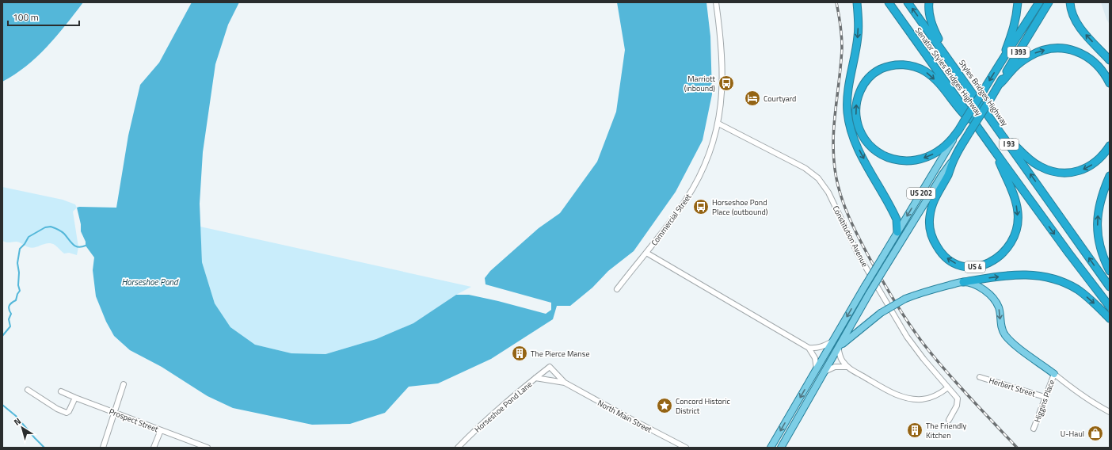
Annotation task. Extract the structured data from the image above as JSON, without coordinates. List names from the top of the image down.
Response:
{
  "streets": {
    "highway": [
      "I 393",
      "Senator Styles Bridges Highway",
      "Styles Bridges Highway",
      "I 93",
      "US 4"
    ],
    "main road": ["US 202"],
    "street": [
      "Commercial Street",
      "Constitution Avenue",
      "Herbert Street",
      "Higgins Place",
      "Horseshoe Pond Lane",
      "North Main Street",
      "Prospect Street"
    ]
  },
  "crossings": [
    ["I 393", "US 202"],
    ["I 393", "US 4"],
    ["Senator Styles Bridges Highway", "I 93"],
    ["Senator Styles Bridges Highway", "US 4"],
    ["I 93", "US 4"],
    ["US 202", "US 4"],
    ["Commercial Street", "Constitution Avenue"],
    ["Herbert Street", "Higgins Place"],
    ["Horseshoe Pond Lane", "North Main Street"]
  ],
  "water": ["Horseshoe Pond"],
  "places": {
    "bus stop": ["Marriott (inbound)", "Horseshoe Pond Place (outbound)"],
    "hotel": ["Courtyard"],
    "building": ["The Pierce Manse", "The Friendly Kitchen"],
    "place": ["Concord Historic District"],
    "shop": ["U-Haul"]
  },
  "scale_bar": "100 m",
  "north": "top left"
}
